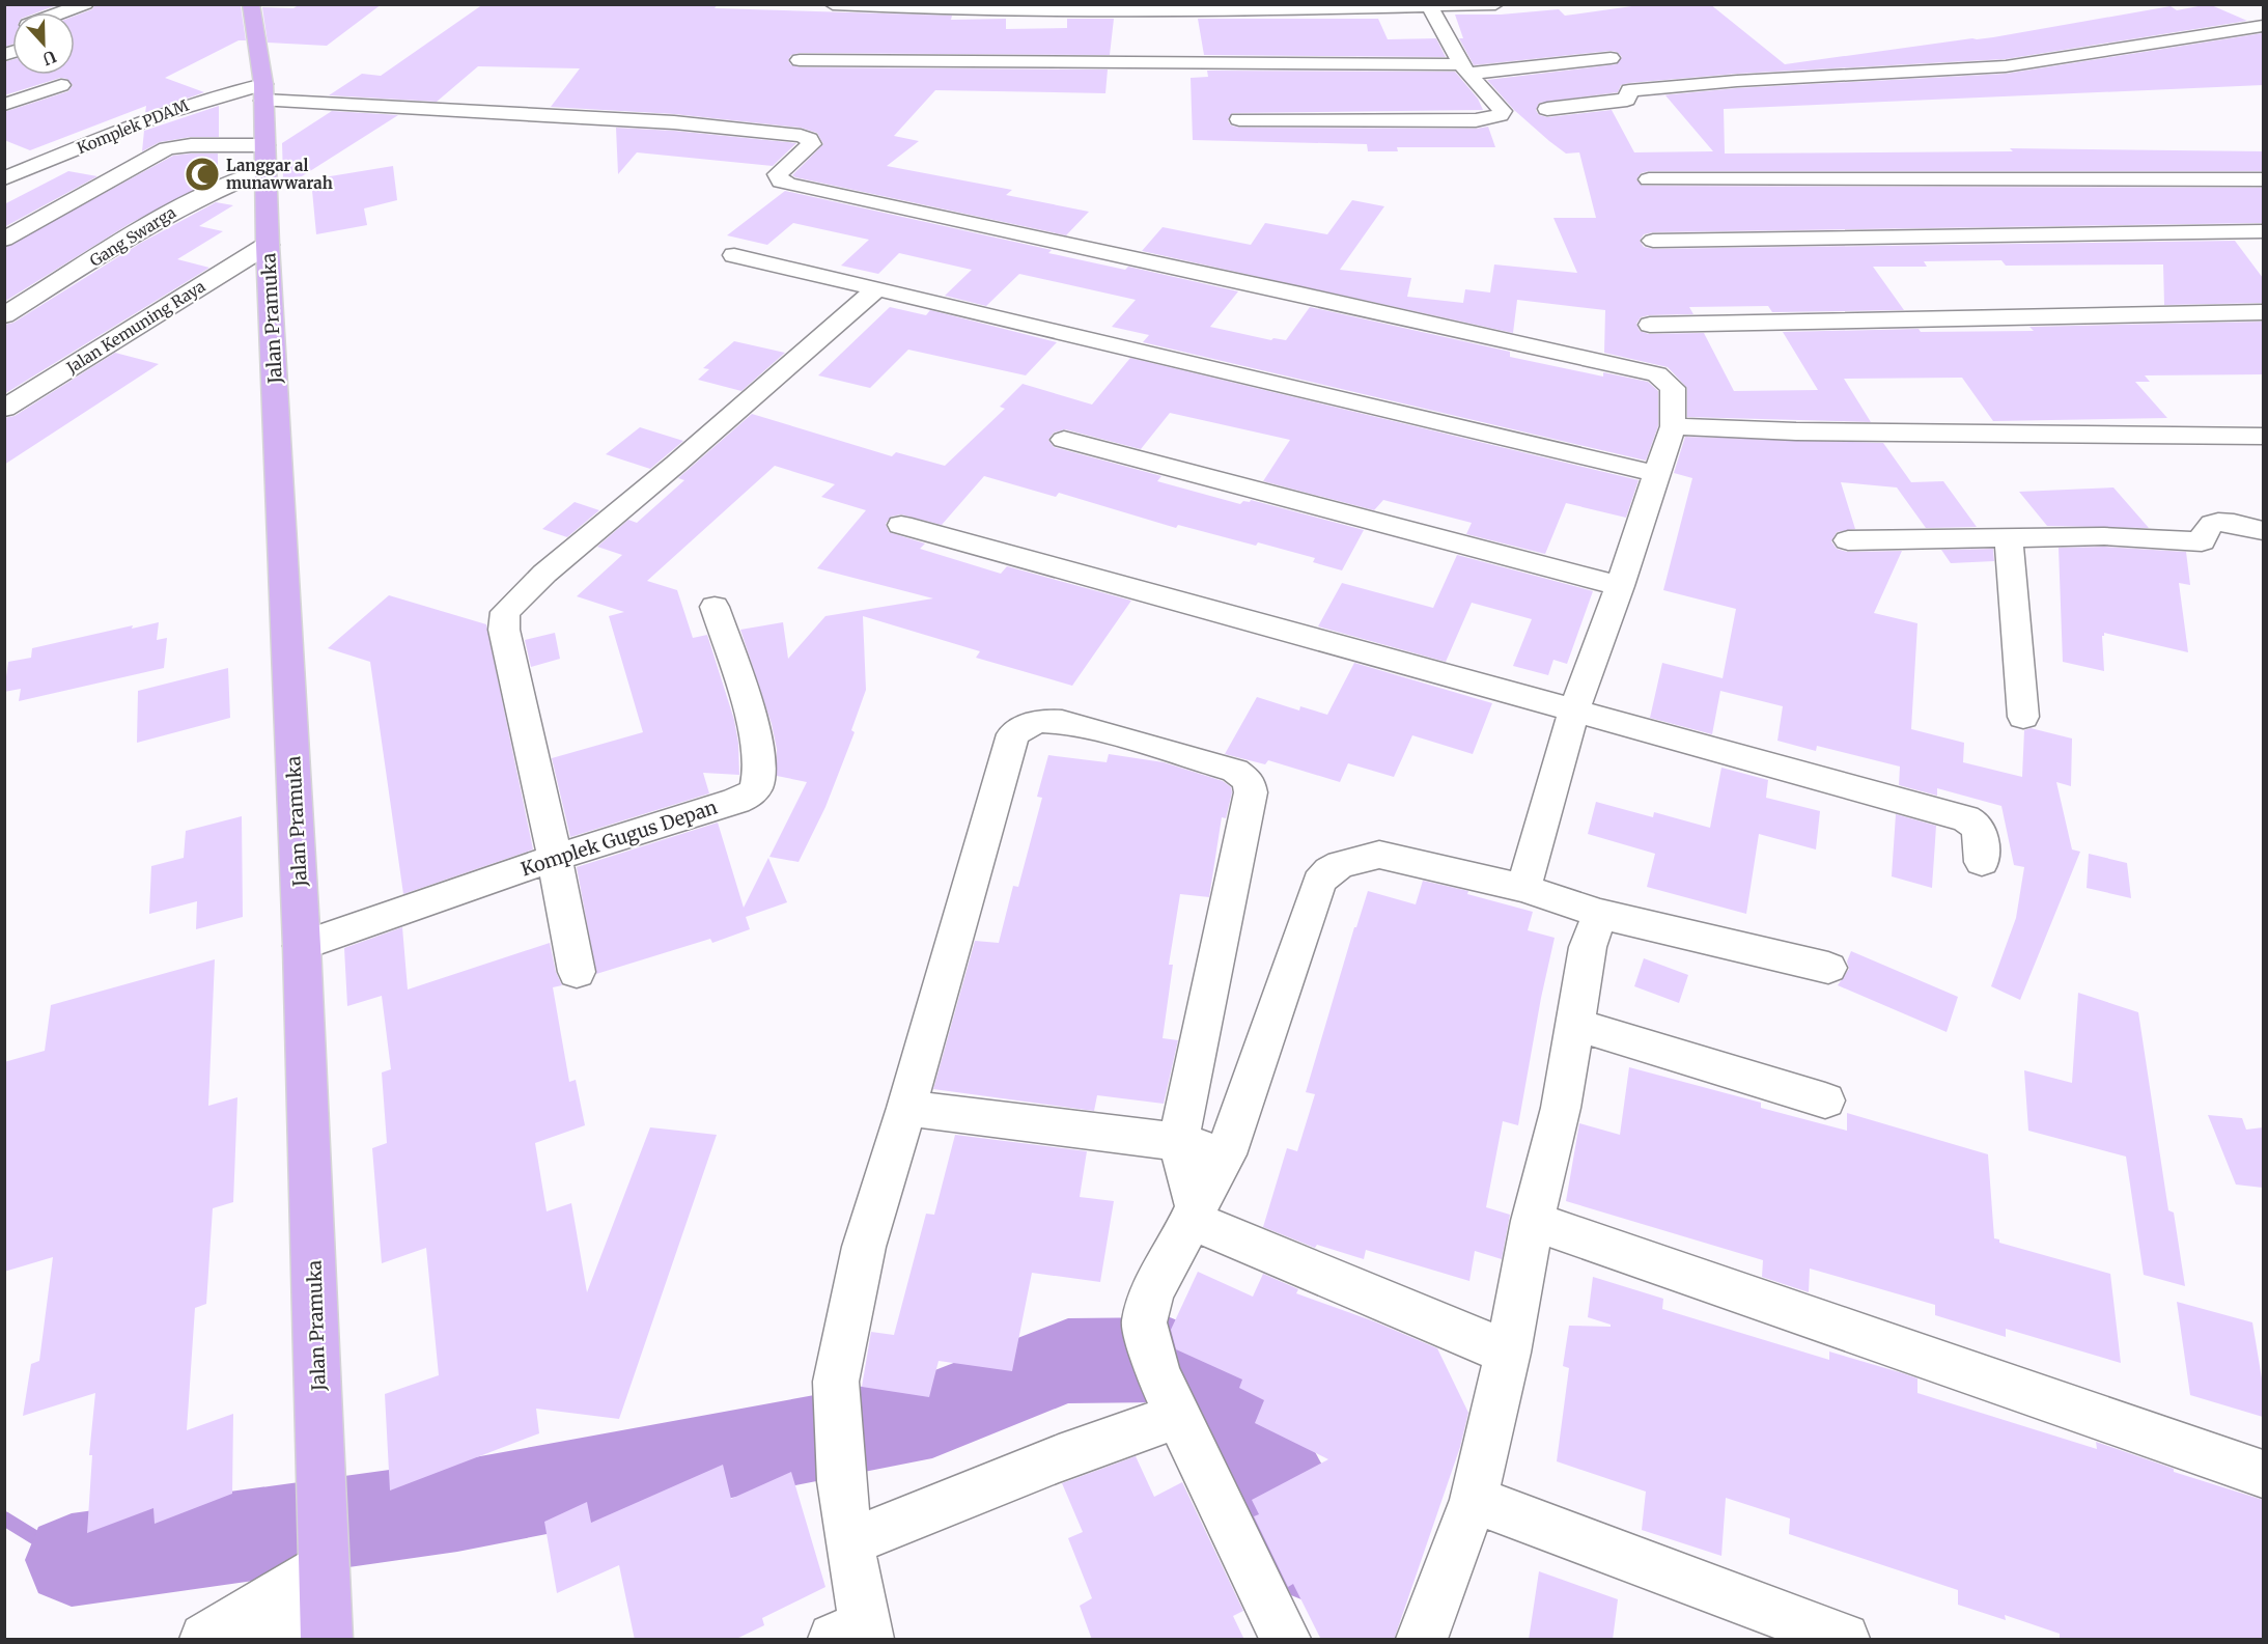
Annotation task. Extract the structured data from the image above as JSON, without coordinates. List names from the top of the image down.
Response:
{
  "streets": {
    "main road": ["Jalan Pramuka"],
    "street": [
      "Komplek PDAM",
      "Gang Swarga",
      "Jalan Kemuning Raya",
      "Komplek Gugus Depan"
    ]
  },
  "crossings": [
    ["Komplek PDAM", "Jalan Pramuka"],
    ["Gang Swarga", "Jalan Pramuka"],
    ["Jalan Pramuka", "Jalan Kemuning Raya"],
    ["Jalan Pramuka", "Komplek Gugus Depan"]
  ],
  "places": {
    "mosque": ["Langgar al munawwarah"]
  },
  "north": "bottom"
}
